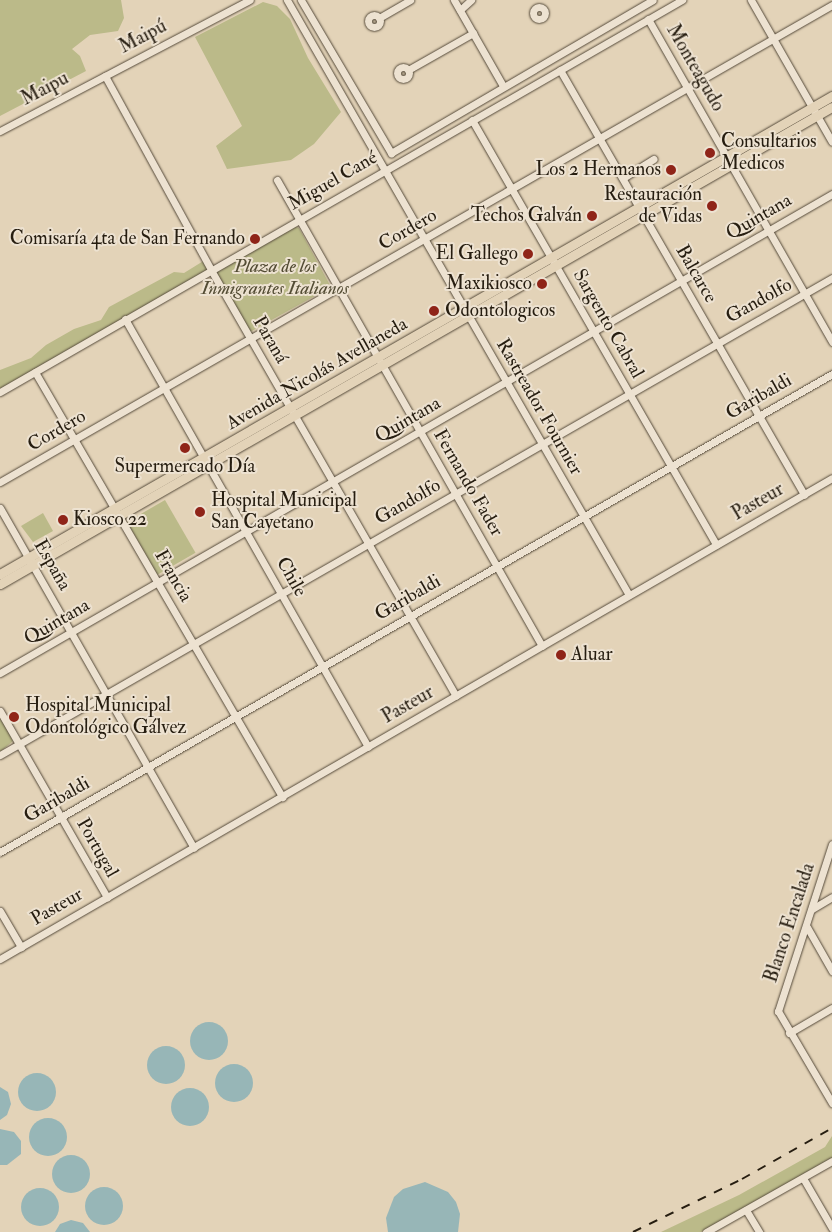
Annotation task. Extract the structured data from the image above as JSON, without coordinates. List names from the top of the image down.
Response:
{
  "streets": {
    "main road": ["Avenida Nicolás Avellaneda"],
    "street": [
      "Maipú",
      "Monteagudo",
      "Maipu",
      "Miguel Cané",
      "Quintana",
      "Cordero",
      "Balcarce",
      "Gandolfo",
      "Sargento Cabral",
      "Paraná",
      "Garibaldi",
      "Rastreador Fournier",
      "Fernando Fader",
      "Pasteur",
      "España",
      "Francia",
      "Chile",
      "Portugal",
      "Blanco Encalada"
    ]
  },
  "crossings": [
    ["Maipú", "Maipu"],
    ["Maipú", "Paraná"],
    ["Monteagudo", "Miguel Cané"],
    ["Monteagudo", "Quintana"],
    ["Monteagudo", "Cordero"],
    ["Monteagudo", "Gandolfo"],
    ["Monteagudo", "Avenida Nicolás Avellaneda"],
    ["Maipu", "Paraná"],
    ["Miguel Cané", "Balcarce"],
    ["Miguel Cané", "Sargento Cabral"],
    ["Miguel Cané", "Paraná"],
    ["Miguel Cané", "Rastreador Fournier"],
    ["Miguel Cané", "Fernando Fader"],
    ["Miguel Cané", "Francia"],
    ["Miguel Cané", "Chile"],
    ["Quintana", "Balcarce"],
    ["Quintana", "Sargento Cabral"],
    ["Quintana", "Paraná"],
    ["Quintana", "Rastreador Fournier"],
    ["Quintana", "Fernando Fader"],
    ["Quintana", "España"],
    ["Quintana", "Francia"],
    ["Quintana", "Chile"],
    ["Cordero", "Balcarce"],
    ["Cordero", "Sargento Cabral"],
    ["Cordero", "Paraná"],
    ["Cordero", "Rastreador Fournier"],
    ["Cordero", "Fernando Fader"],
    ["Cordero", "Francia"],
    ["Cordero", "Chile"],
    ["Balcarce", "Gandolfo"],
    ["Balcarce", "Avenida Nicolás Avellaneda"],
    ["Balcarce", "Garibaldi"],
    ["Balcarce", "Pasteur"],
    ["Gandolfo", "Sargento Cabral"],
    ["Gandolfo", "Paraná"],
    ["Gandolfo", "Rastreador Fournier"],
    ["Gandolfo", "Fernando Fader"],
    ["Gandolfo", "España"],
    ["Gandolfo", "Francia"],
    ["Gandolfo", "Chile"],
    ["Gandolfo", "Portugal"],
    ["Sargento Cabral", "Avenida Nicolás Avellaneda"],
    ["Sargento Cabral", "Garibaldi"],
    ["Sargento Cabral", "Pasteur"],
    ["Paraná", "Avenida Nicolás Avellaneda"],
    ["Paraná", "Garibaldi"],
    ["Paraná", "Pasteur"],
    ["Avenida Nicolás Avellaneda", "Rastreador Fournier"],
    ["Avenida Nicolás Avellaneda", "Fernando Fader"],
    ["Avenida Nicolás Avellaneda", "España"],
    ["Avenida Nicolás Avellaneda", "Francia"],
    ["Avenida Nicolás Avellaneda", "Chile"],
    ["Garibaldi", "Rastreador Fournier"],
    ["Garibaldi", "Fernando Fader"],
    ["Garibaldi", "España"],
    ["Garibaldi", "Francia"],
    ["Garibaldi", "Chile"],
    ["Garibaldi", "Portugal"],
    ["Rastreador Fournier", "Pasteur"],
    ["Fernando Fader", "Pasteur"],
    ["Pasteur", "España"],
    ["Pasteur", "Francia"],
    ["Pasteur", "Chile"],
    ["Pasteur", "Portugal"]
  ],
  "parks": ["Plaza de los Inmigrantes Italianos"],
  "places": [
    "Consultarios Medicos",
    "Los 2 Hermanos",
    "Restauración de Vidas",
    "Techos Galván",
    "Comisaría 4ta de San Fernando",
    "El Gallego",
    "Maxikiosco",
    "Odontologicos",
    "Supermercado Día",
    "Hospital Municipal San Cayetano",
    "Kiosco 22",
    "Aluar",
    "Hospital Municipal Odontológico Gálvez"
  ]
}
